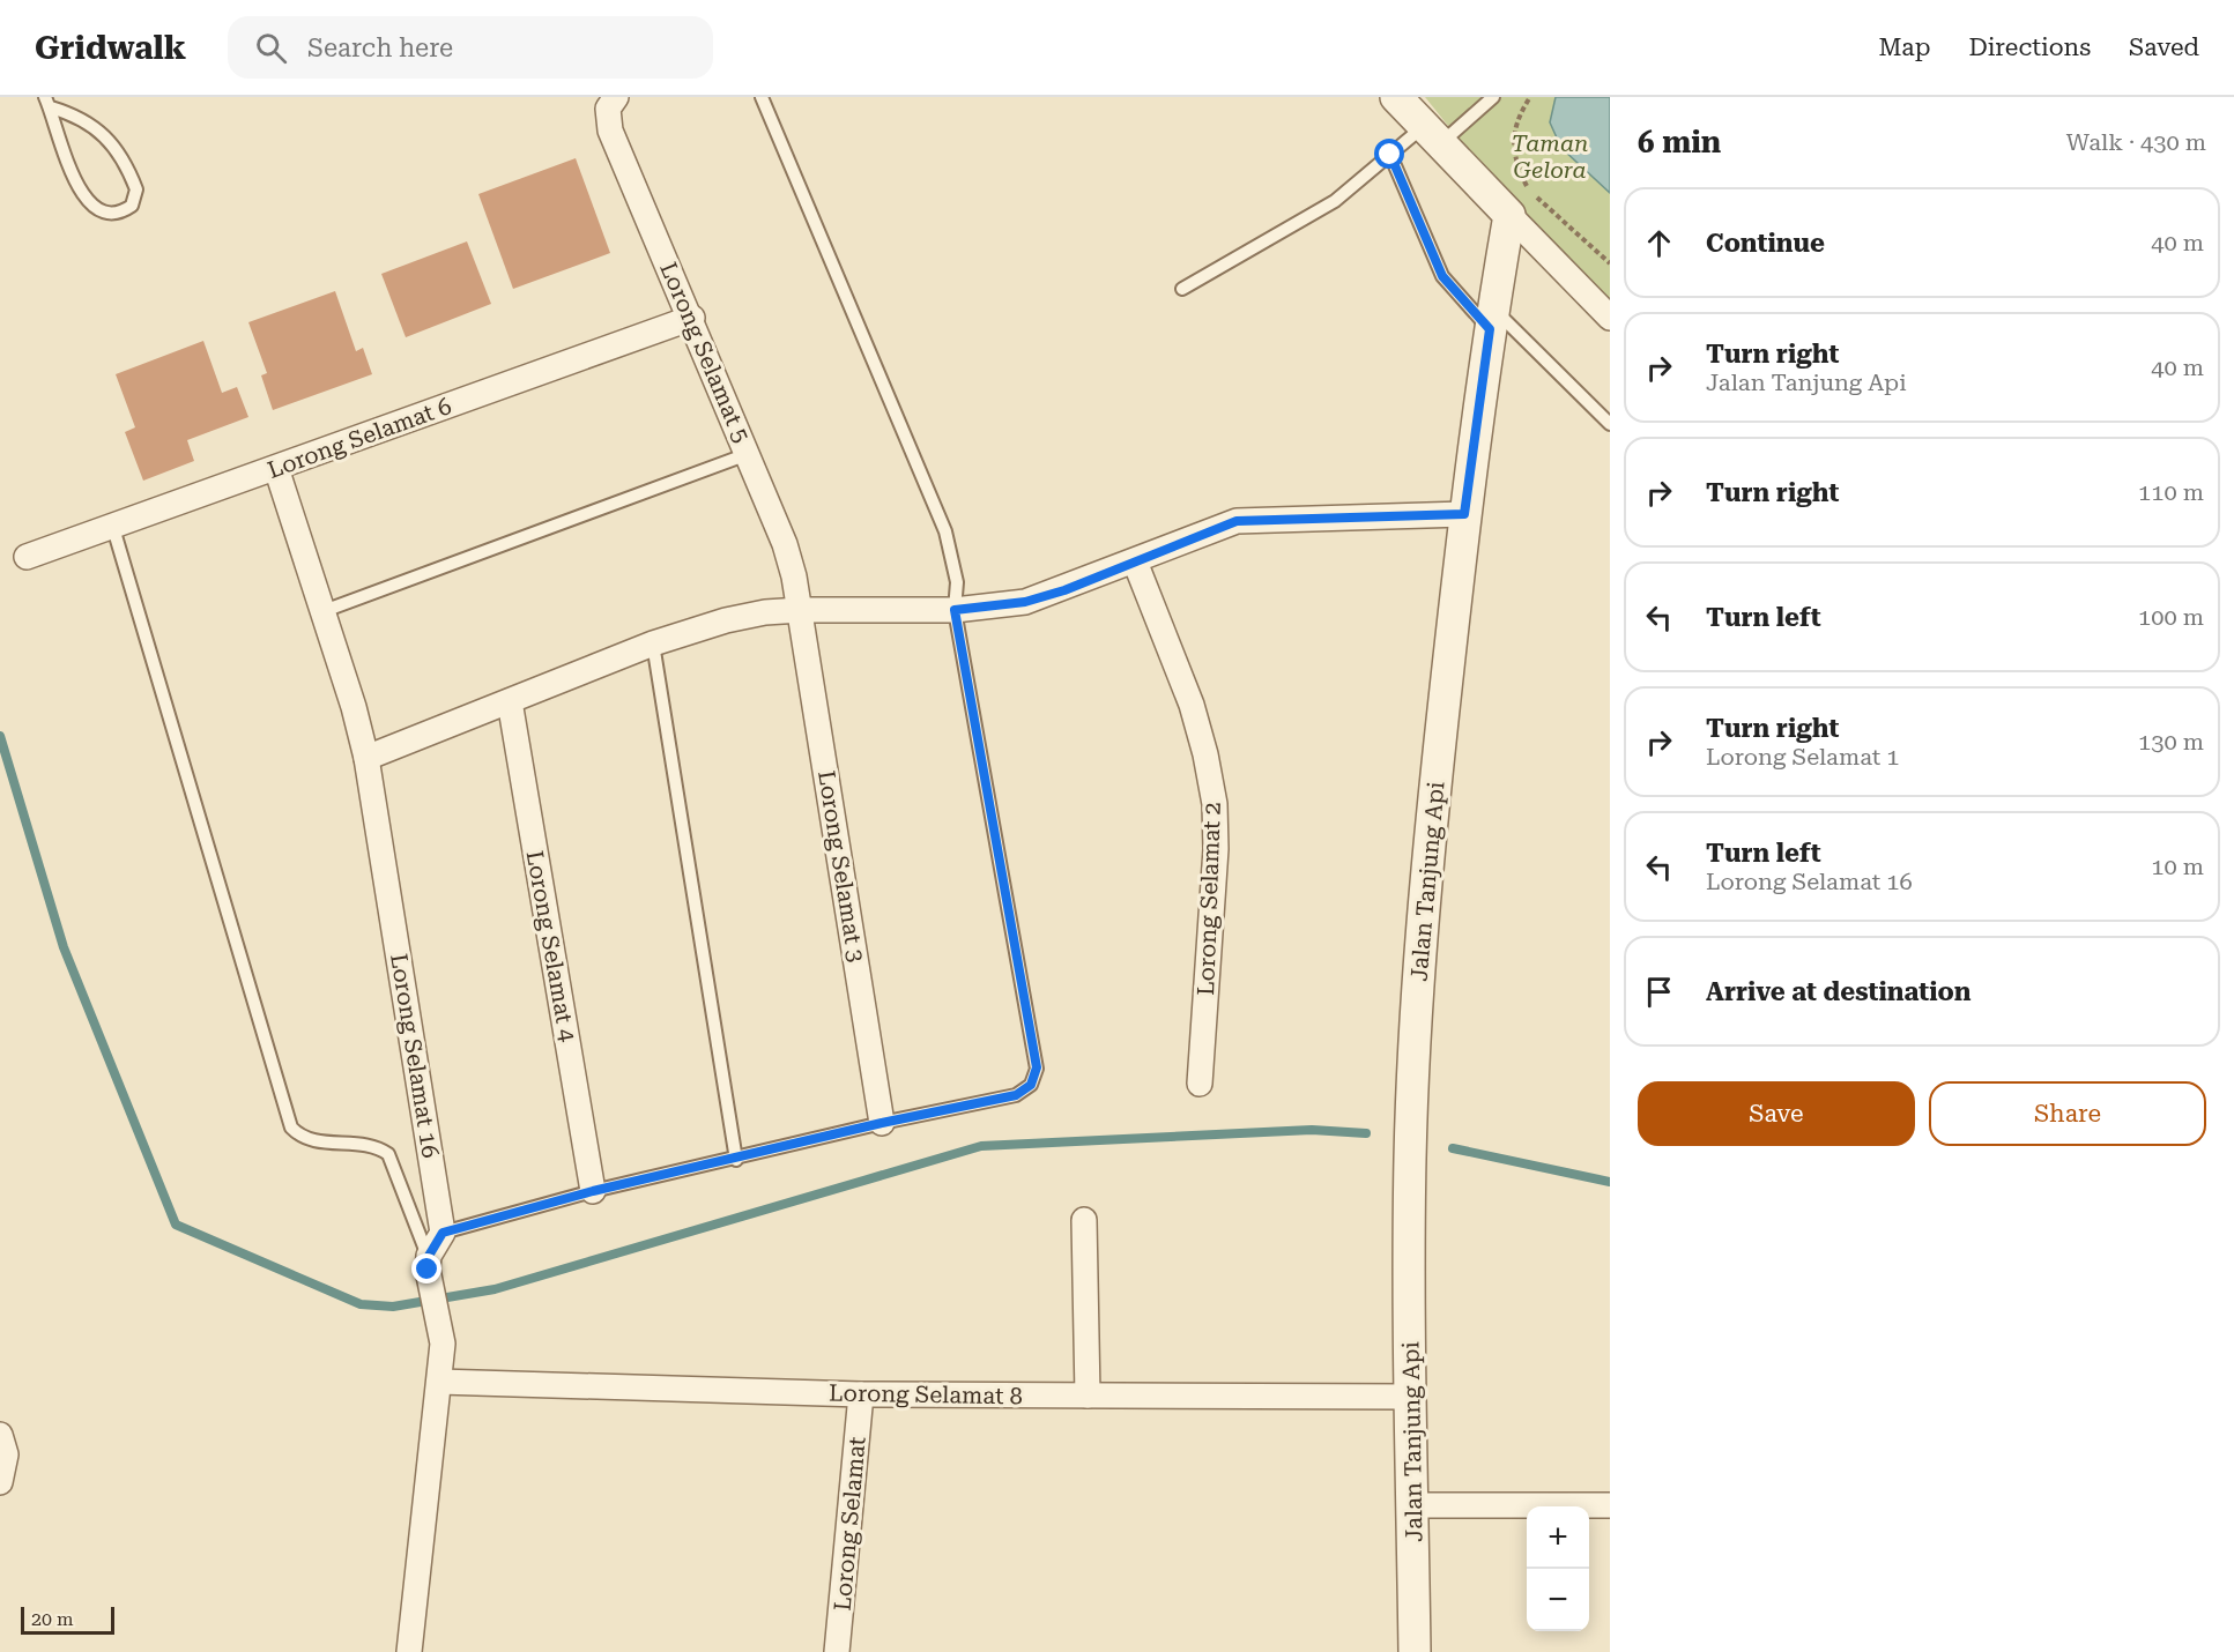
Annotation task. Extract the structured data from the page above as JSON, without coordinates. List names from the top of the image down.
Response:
{
  "streets": {
    "street": [
      "Lorong Selamat 5",
      "Lorong Selamat 6",
      "Lorong Selamat 3",
      "Jalan Tanjung Api",
      "Lorong Selamat 2",
      "Lorong Selamat 4",
      "Lorong Selamat 16",
      "Lorong Selamat 8",
      "Lorong Selamat"
    ]
  },
  "crossings": [
    ["Lorong Selamat 5", "Lorong Selamat 6"],
    ["Lorong Selamat 5", "Lorong Selamat 3"],
    ["Lorong Selamat 6", "Lorong Selamat 16"],
    ["Jalan Tanjung Api", "Lorong Selamat 8"],
    ["Lorong Selamat 8", "Lorong Selamat"]
  ],
  "parks": ["Taman Gelora"],
  "scale_bar": "20 m",
  "page": {
    "header": "Gridwalk",
    "search": "Search here",
    "nav": ["Map", "Directions", "Saved"],
    "heading": ["6 min", "Walk · 430 m"],
    "list": [
      ["Continue", "40 m"],
      ["Turn right", "Jalan Tanjung Api", "40 m"],
      ["Turn right", "110 m"],
      ["Turn left", "100 m"],
      ["Turn right", "Lorong Selamat 1", "130 m"],
      ["Turn left", "Lorong Selamat 16", "10 m"],
      "Arrive at destination"
    ],
    "buttons": ["Save", "Share"],
    "map_buttons": ["+", "−"],
    "scale": "20 m"
  }
}
